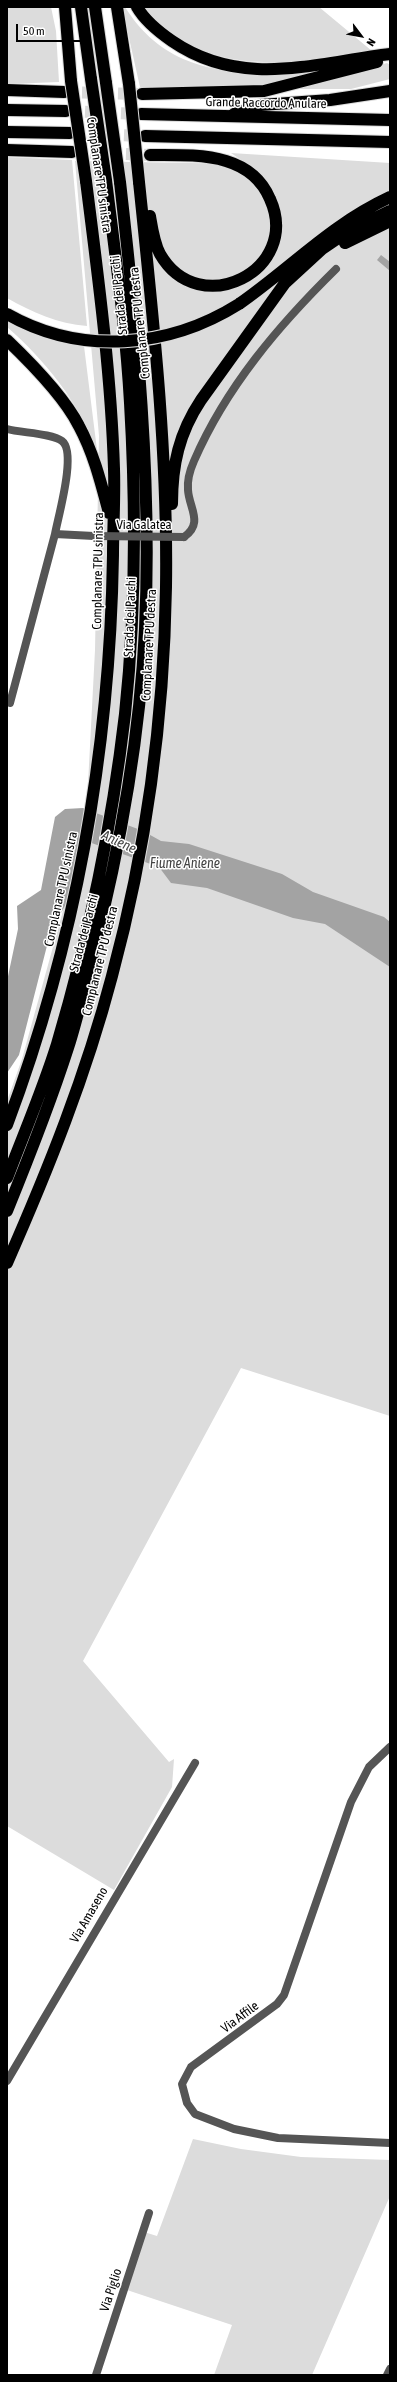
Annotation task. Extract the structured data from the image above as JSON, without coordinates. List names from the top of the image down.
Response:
{
  "streets": {
    "highway": [
      "Grande Raccordo Anulare",
      "Complanare TPU sinistra",
      "Strada dei Parchi",
      "Complanare TPU destra"
    ],
    "street": [
      "Via Galatea",
      "Via Amaseno",
      "Via Affile",
      "Via Piglio"
    ]
  },
  "water": ["Aniene", "Fiume Aniene"],
  "scale_bar": "50 m",
  "north": "bottom right"
}
